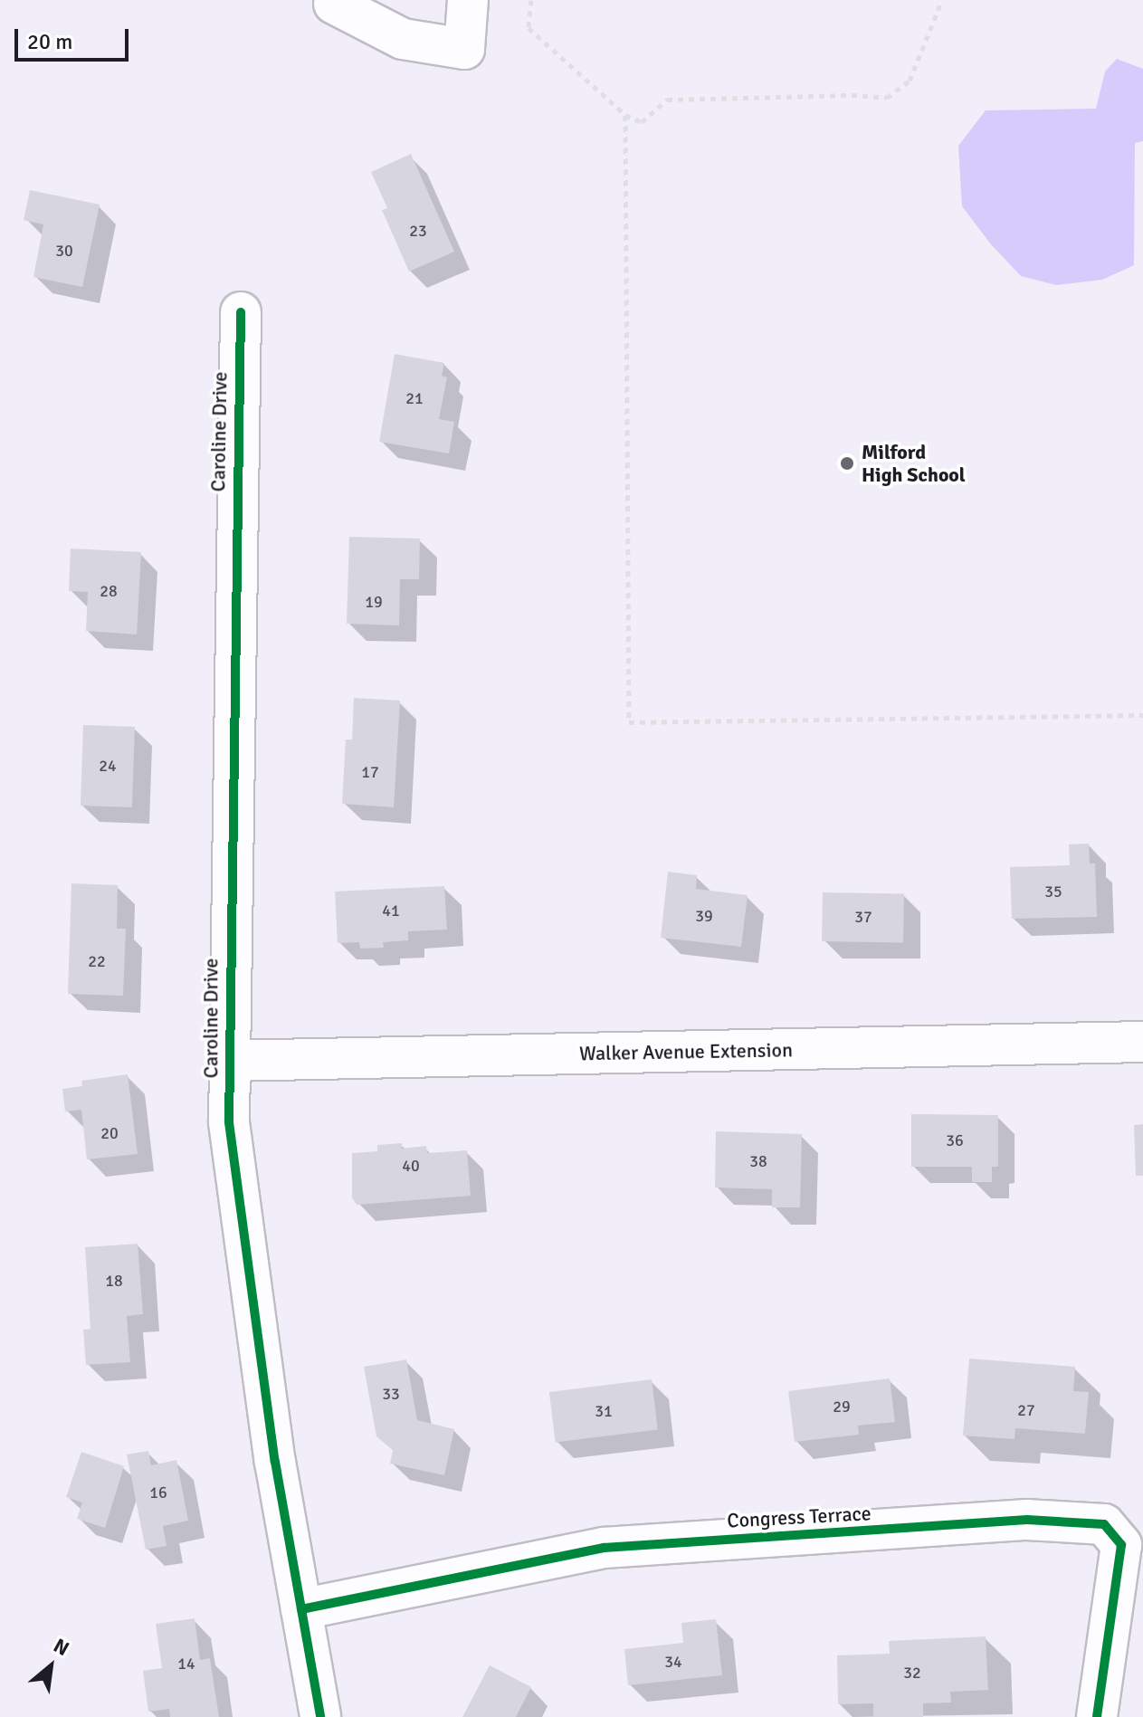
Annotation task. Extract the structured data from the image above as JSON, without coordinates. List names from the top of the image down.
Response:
{
  "streets": {
    "street": ["Caroline Drive", "Walker Avenue Extension", "Congress Terrace"]
  },
  "crossings": [
    ["Caroline Drive", "Walker Avenue Extension"],
    ["Caroline Drive", "Congress Terrace"]
  ],
  "places": ["Milford High School"],
  "house_numbers": [
    "23",
    "30",
    "21",
    "28",
    "19",
    "24",
    "17",
    "35",
    "41",
    "39",
    "37",
    "22",
    "20",
    "36",
    "38",
    "40",
    "18",
    "33",
    "29",
    "27",
    "31",
    "16",
    "34",
    "14",
    "32"
  ],
  "scale_bar": "20 m",
  "north": "top right"
}
